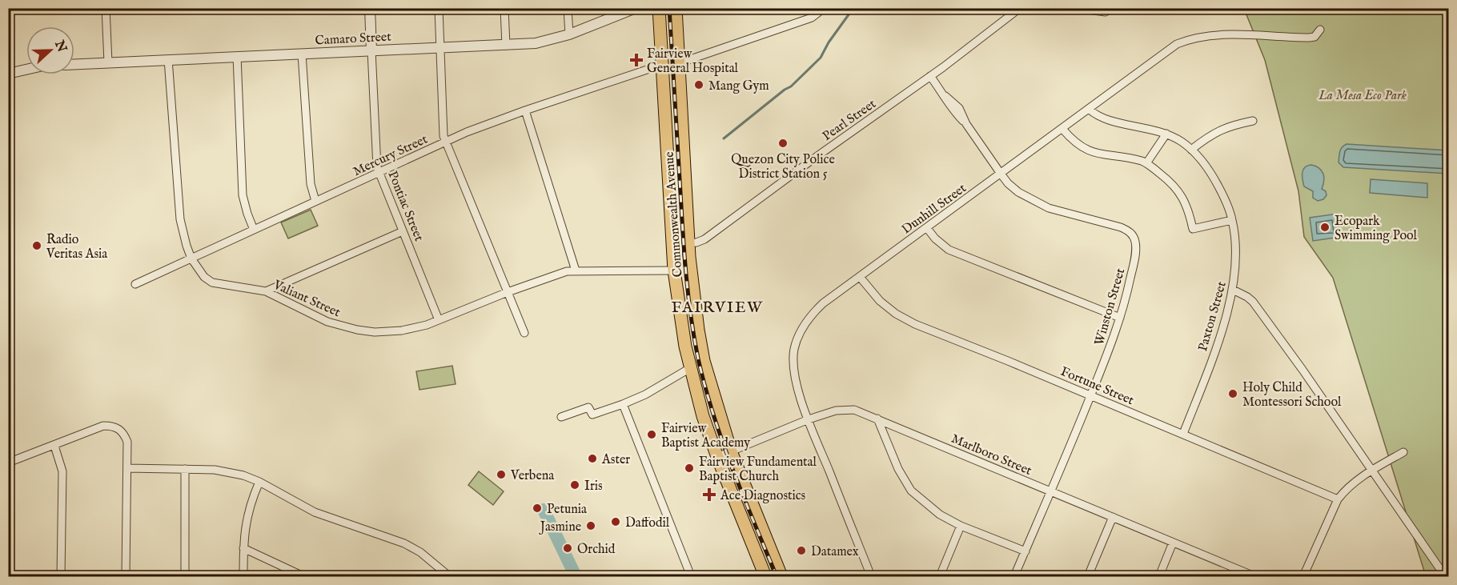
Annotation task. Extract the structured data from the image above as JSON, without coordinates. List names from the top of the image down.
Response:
{
  "streets": {
    "main road": ["Commonwealth Avenue"],
    "street": [
      "Camaro Street",
      "Pearl Street",
      "Mercury Street",
      "Pontiac Street",
      "Dunhill Street",
      "Valiant Street",
      "Winston Street",
      "Paxton Street",
      "Fortune Street",
      "Marlboro Street"
    ]
  },
  "crossings": [
    ["Camaro Street", "Pontiac Street"],
    ["Camaro Street", "Valiant Street"],
    ["Pearl Street", "Commonwealth Avenue"],
    ["Pearl Street", "Winston Street"],
    ["Mercury Street", "Pontiac Street"],
    ["Mercury Street", "Commonwealth Avenue"],
    ["Mercury Street", "Valiant Street"],
    ["Pontiac Street", "Valiant Street"],
    ["Dunhill Street", "Winston Street"],
    ["Dunhill Street", "Paxton Street"],
    ["Dunhill Street", "Fortune Street"],
    ["Dunhill Street", "Marlboro Street"],
    ["Commonwealth Avenue", "Valiant Street"],
    ["Commonwealth Avenue", "Marlboro Street"],
    ["Winston Street", "Fortune Street"],
    ["Winston Street", "Marlboro Street"],
    ["Paxton Street", "Fortune Street"]
  ],
  "districts": ["FAIRVIEW"],
  "parks": ["La Mesa Eco Park"],
  "places": {
    "health": ["Fairview General Hospital", "Ace Diagnostics"],
    "other": [
      "Mang Gym",
      "Quezon City Police District Station 5",
      "Ecopark Swimming Pool",
      "Radio Veritas Asia",
      "Holy Child Montessori School",
      "Fairview Baptist Academy",
      "Aster",
      "Fairview Fundamental Baptist Church",
      "Verbena",
      "Iris",
      "Petunia",
      "Daffodil",
      "Jasmine",
      "Orchid",
      "Datamex"
    ]
  },
  "north": "right"
}
